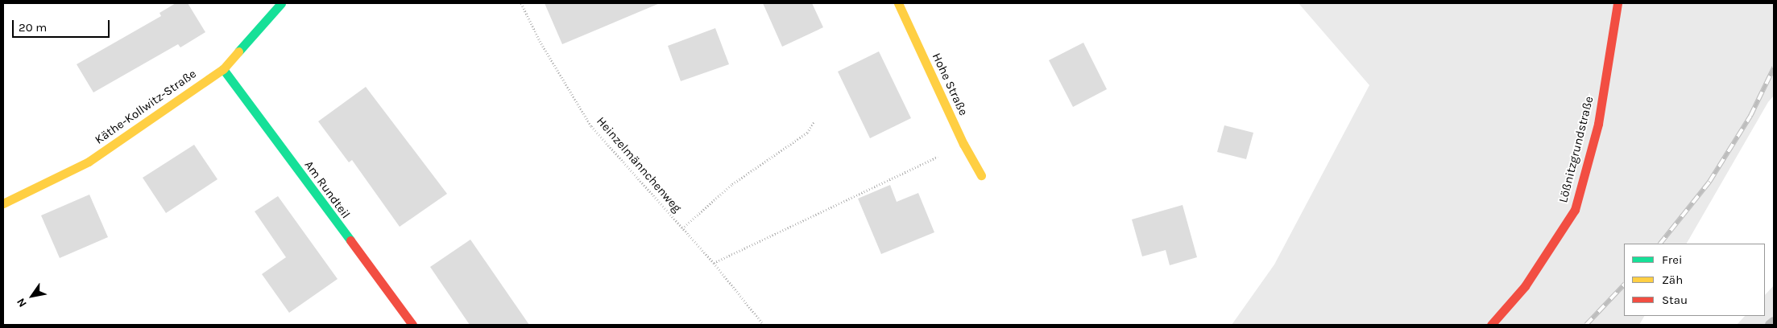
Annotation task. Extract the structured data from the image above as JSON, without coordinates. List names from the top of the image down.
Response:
{
  "streets": {
    "street": [
      "Hohe Straße",
      "Käthe-Kollwitz-Straße",
      "Lößnitzgrundstraße",
      "Am Rundteil"
    ],
    "path": ["Heinzelmännchenweg"]
  },
  "crossings": [
    ["Käthe-Kollwitz-Straße", "Am Rundteil"]
  ],
  "legend": ["Frei", "Zäh", "Stau"],
  "scale_bar": "20 m",
  "north": "bottom left"
}
